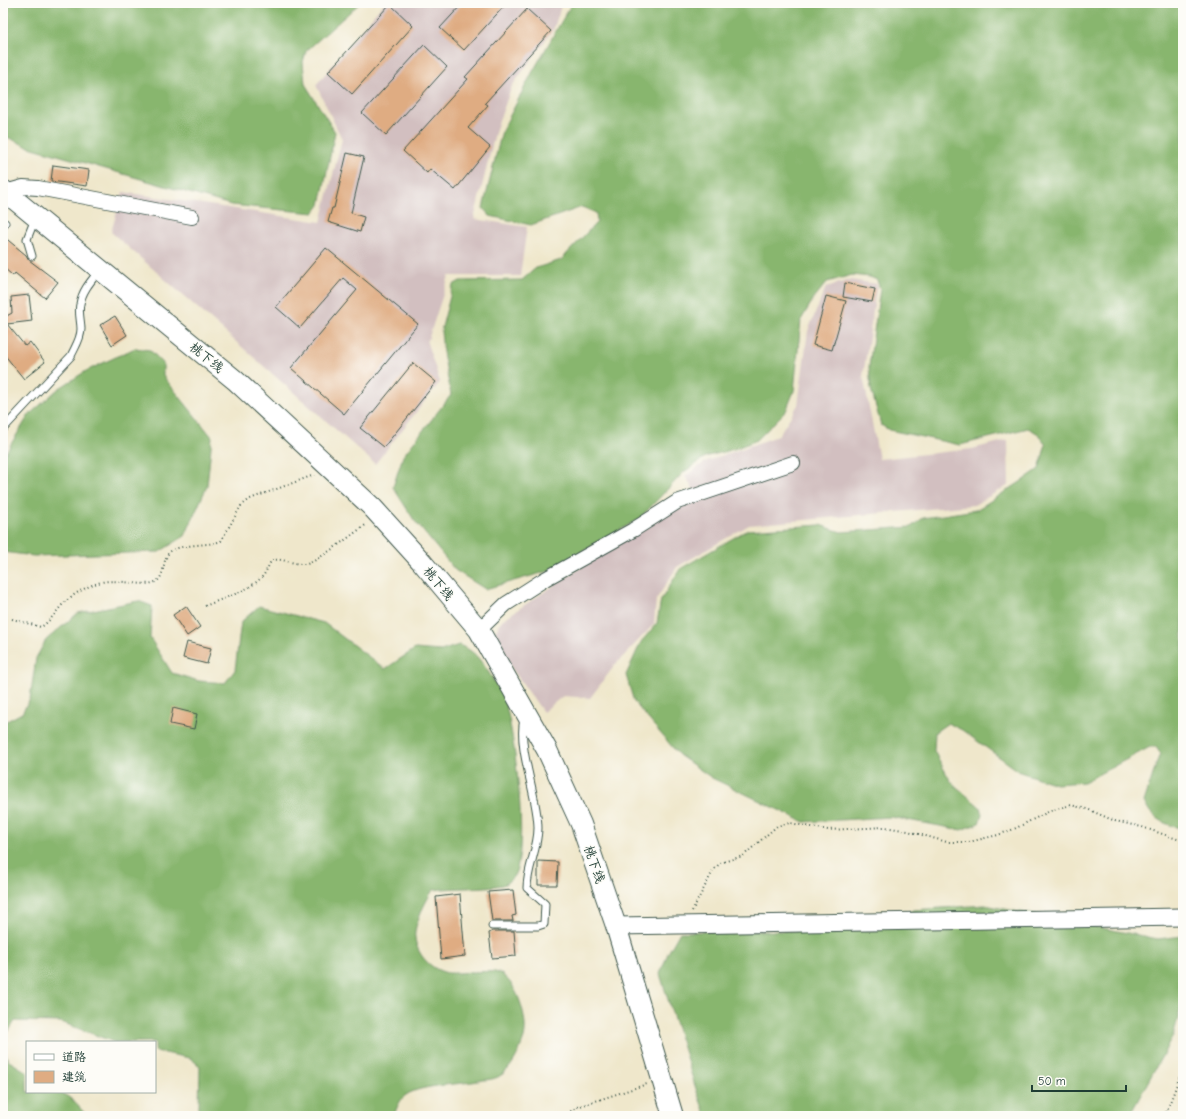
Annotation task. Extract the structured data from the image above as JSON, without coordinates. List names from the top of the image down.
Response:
{
  "streets": {
    "main road": ["桃下线"]
  },
  "legend": ["道路", "建筑"],
  "scale_bar": "50 m"
}
